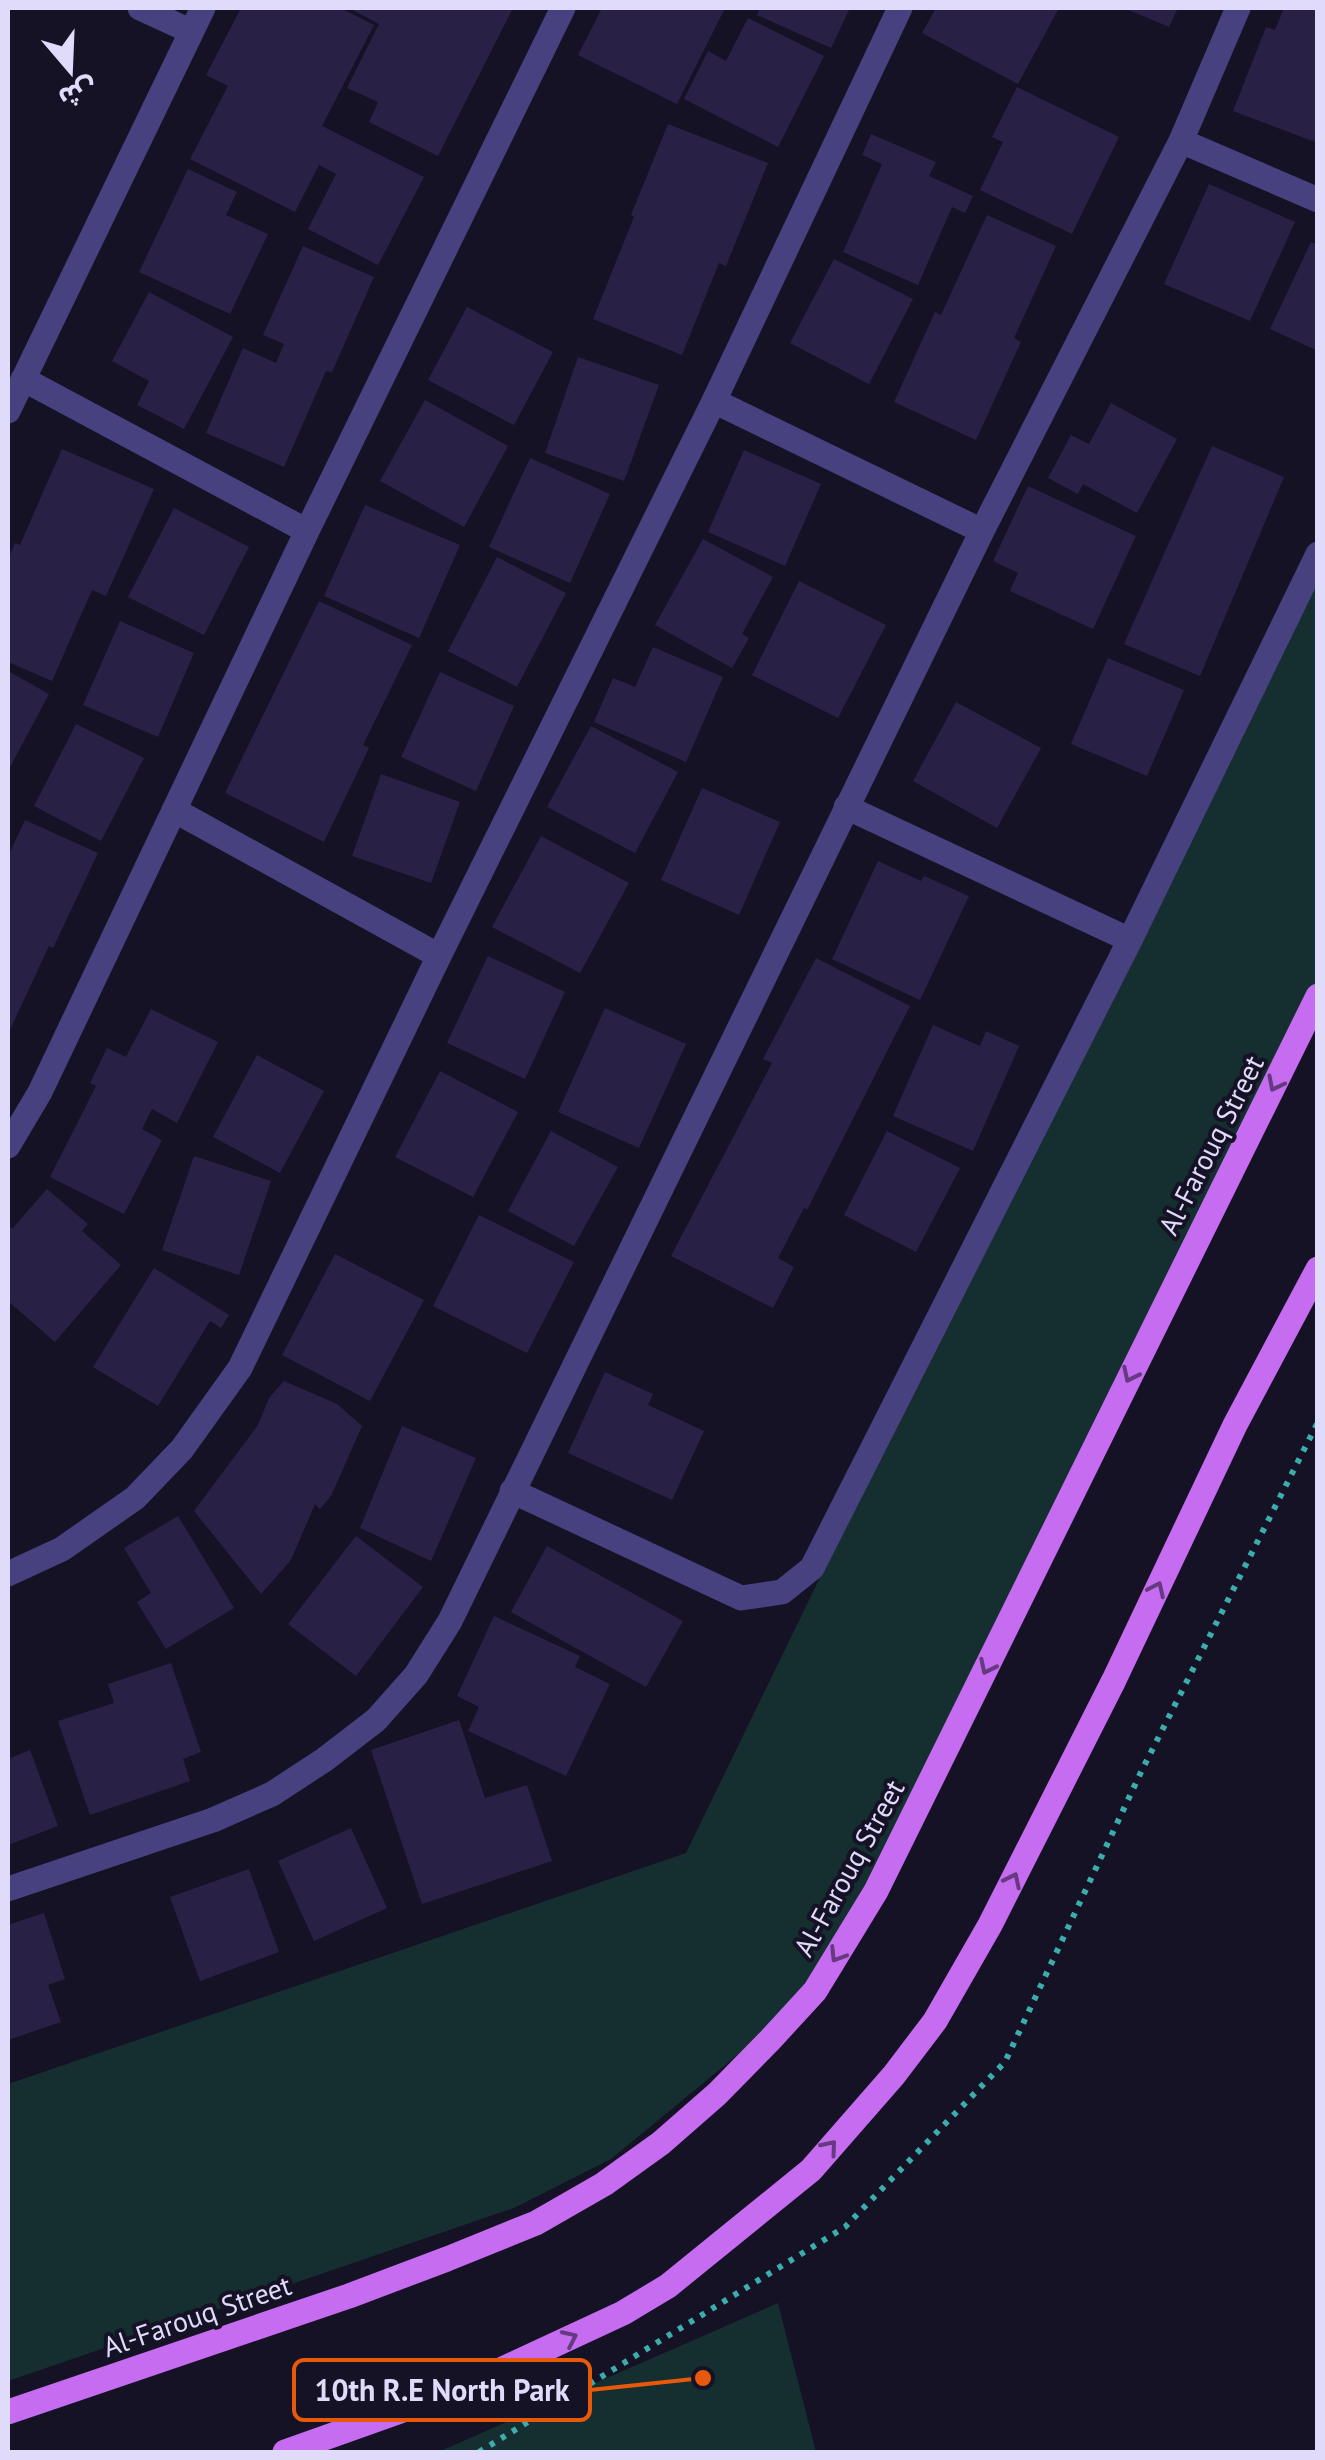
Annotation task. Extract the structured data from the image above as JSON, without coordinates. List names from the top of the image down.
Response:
{
  "streets": {
    "main road": ["Al-Farouq Street"]
  },
  "places": ["10th R.E North Park"],
  "north": "bottom"
}
